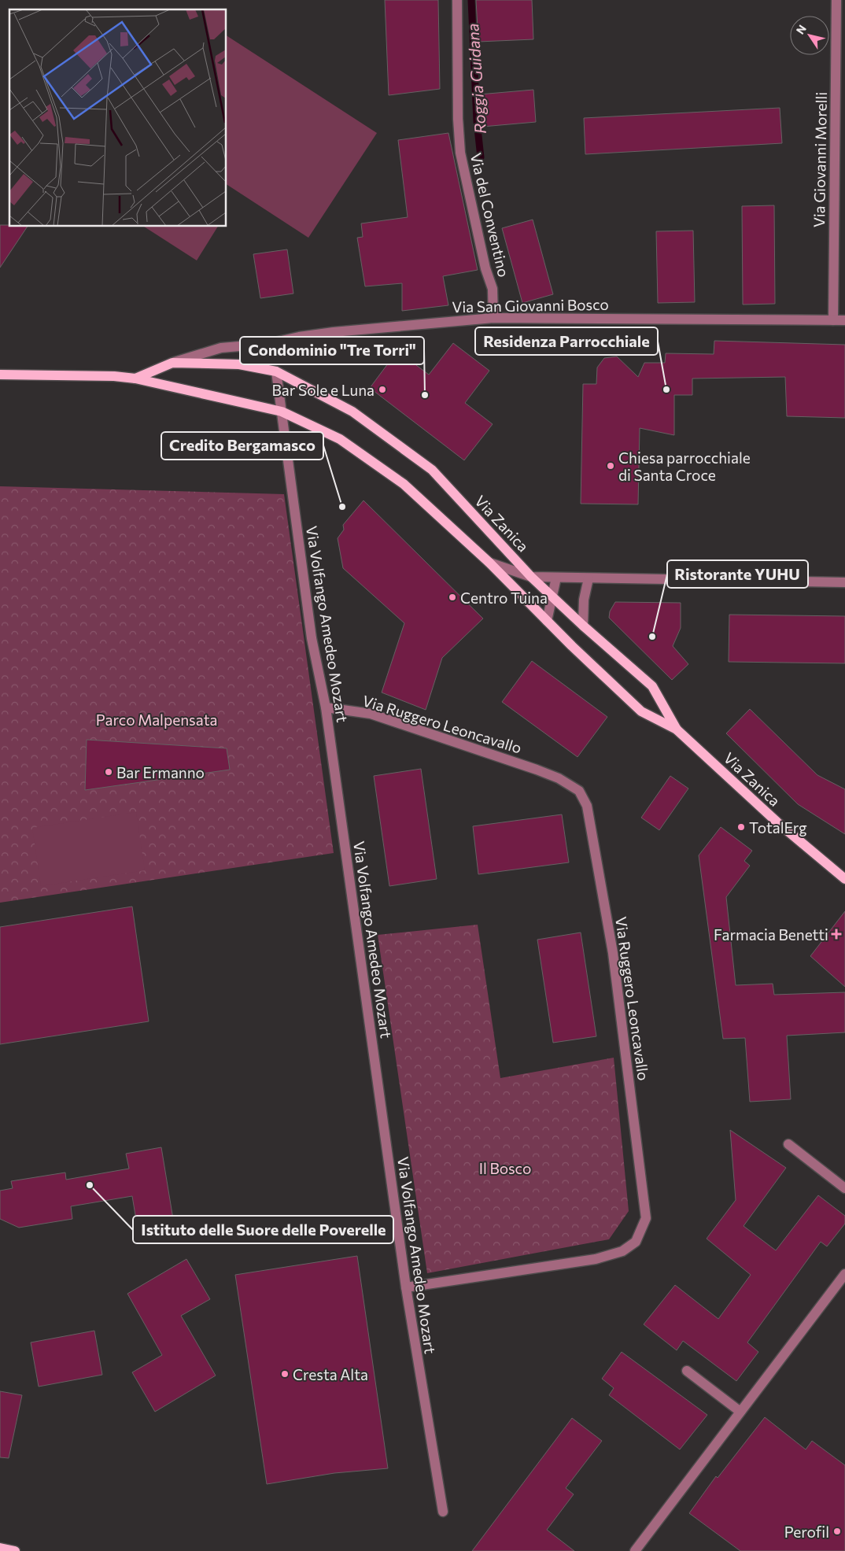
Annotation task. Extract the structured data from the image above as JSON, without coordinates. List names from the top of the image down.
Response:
{
  "streets": {
    "main road": ["Via San Giovanni Bosco", "Via Zanica"],
    "street": [
      "Via Giovanni Morelli",
      "Via del Conventino",
      "Via Volfango Amedeo Mozart",
      "Via Ruggero Leoncavallo"
    ]
  },
  "crossings": [
    ["Via Giovanni Morelli", "Via San Giovanni Bosco"],
    ["Via del Conventino", "Via San Giovanni Bosco"],
    ["Via San Giovanni Bosco", "Via Zanica"],
    ["Via San Giovanni Bosco", "Via Volfango Amedeo Mozart"],
    ["Via Zanica", "Via Volfango Amedeo Mozart"],
    ["Via Volfango Amedeo Mozart", "Via Ruggero Leoncavallo"]
  ],
  "water": ["Roggia Guidana"],
  "parks": ["Parco Malpensata", "Il Bosco"],
  "places": {
    "other": [
      "Bar Sole e Luna",
      "Residenza Parrocchiale",
      "Condominio \"Tre Torri\"",
      "Chiesa parrocchiale di Santa Croce",
      "Credito Bergamasco",
      "Centro Tuina",
      "Ristorante YUHU",
      "Bar Ermanno",
      "TotalErg",
      "Istituto delle Suore delle Poverelle",
      "Cresta Alta",
      "Perofil"
    ],
    "health": ["Farmacia Benetti"]
  },
  "north": "top left"
}
